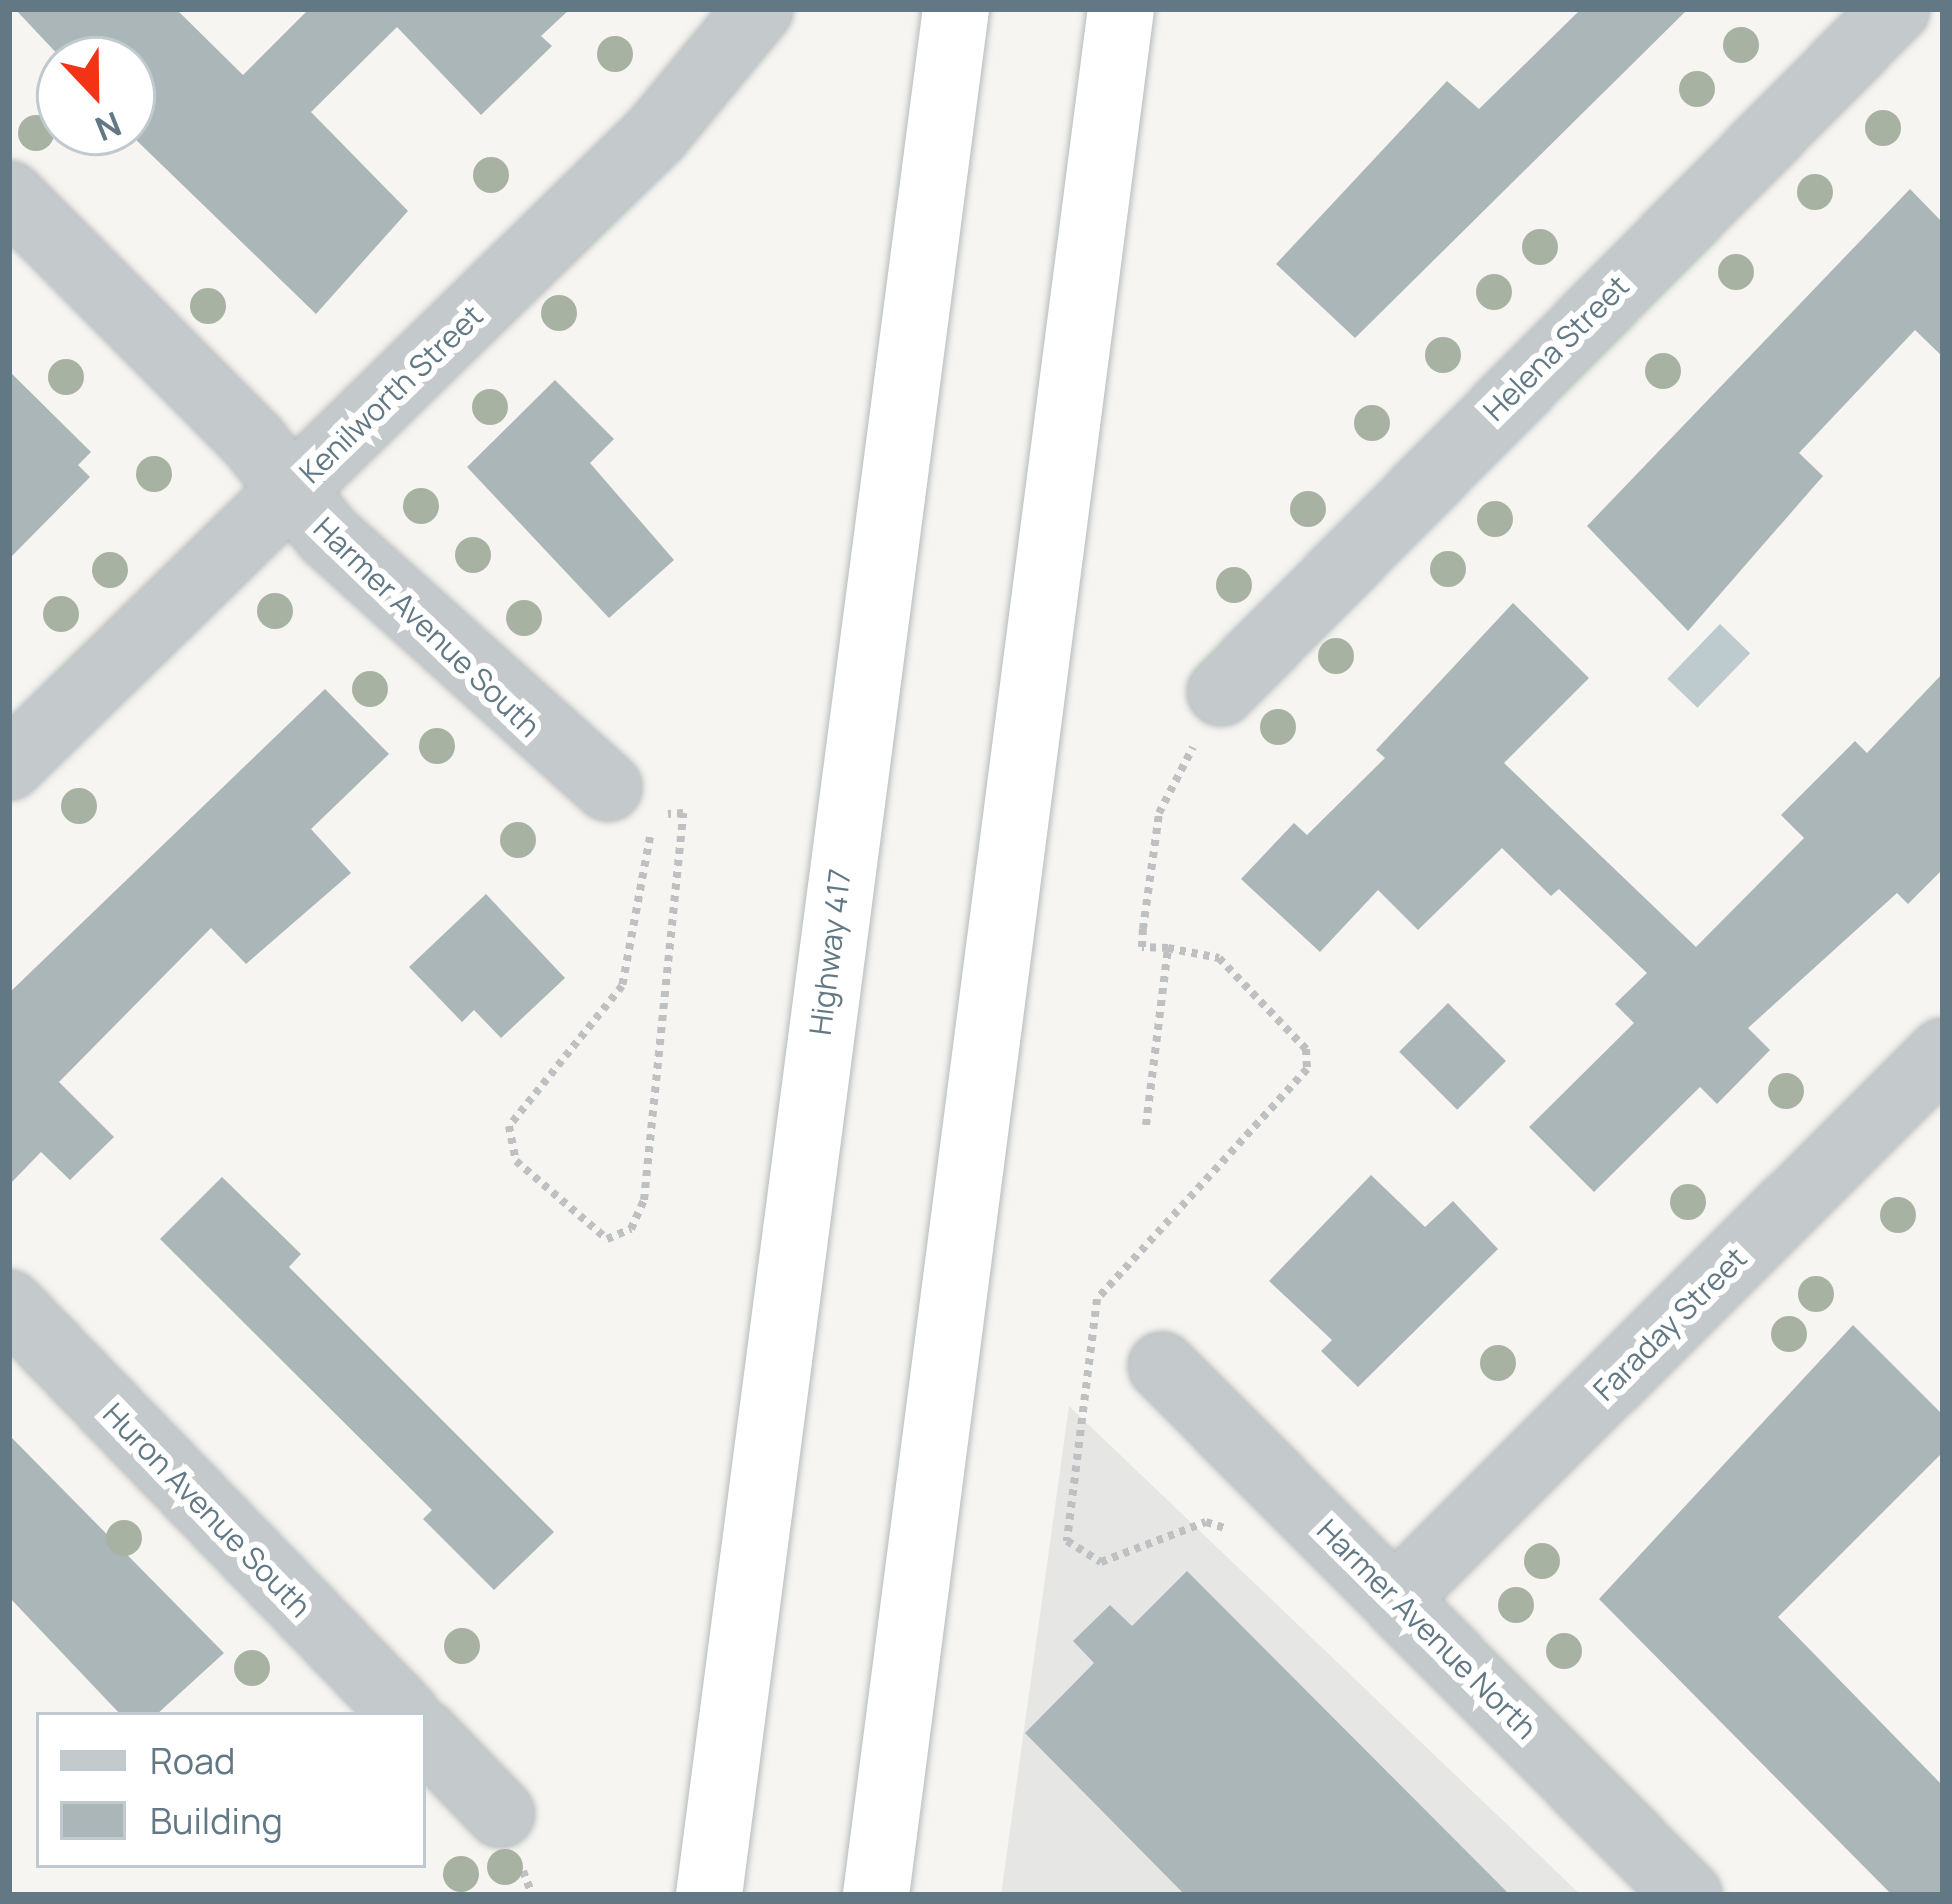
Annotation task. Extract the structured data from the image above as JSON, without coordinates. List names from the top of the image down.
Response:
{
  "streets": {
    "highway": ["Highway 417"],
    "street": [
      "Helena Street",
      "Kenilworth Street",
      "Harmer Avenue South",
      "Faraday Street",
      "Huron Avenue South",
      "Harmer Avenue North"
    ]
  },
  "crossings": [
    ["Kenilworth Street", "Harmer Avenue South"],
    ["Faraday Street", "Harmer Avenue North"]
  ],
  "legend": ["Road", "Building"],
  "north": "bottom"
}
